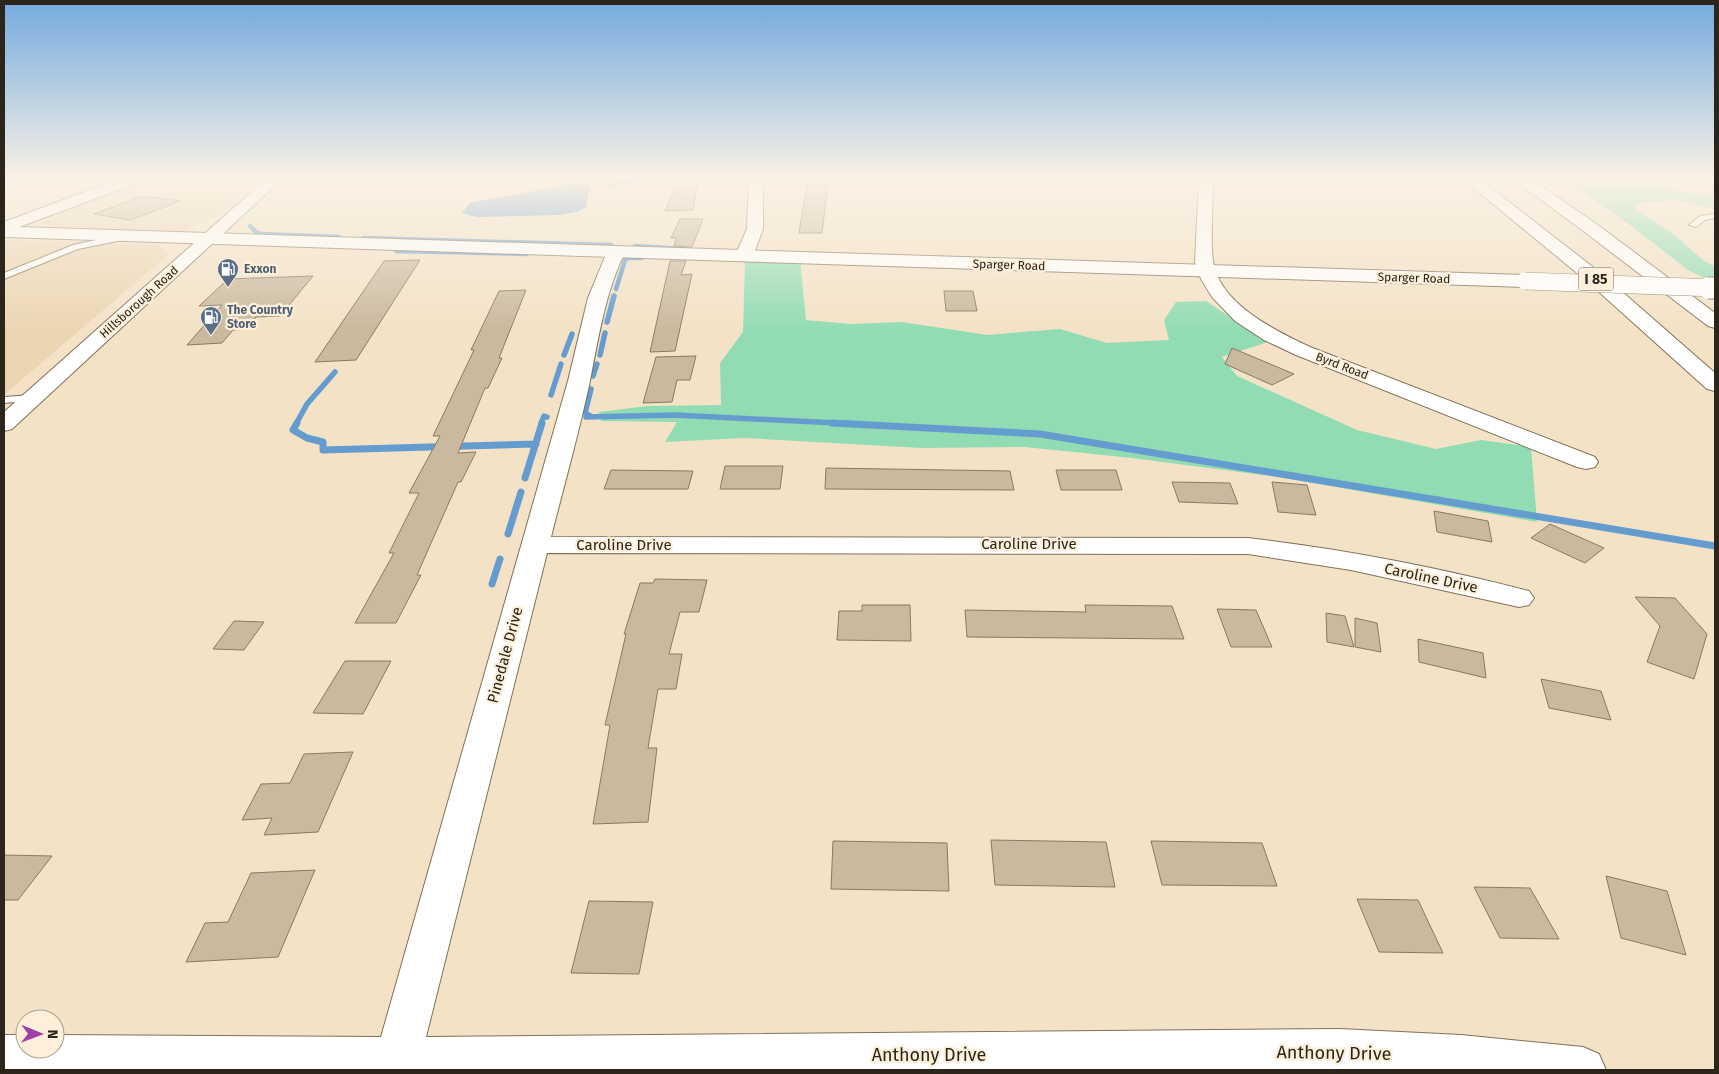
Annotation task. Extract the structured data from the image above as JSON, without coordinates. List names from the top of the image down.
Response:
{
  "streets": {
    "main road": [
      "Sparger Road",
      "I 85",
      "Hillsborough Road",
      "Byrd Road",
      "Caroline Drive",
      "Pinedale Drive",
      "Anthony Drive"
    ]
  },
  "crossings": [
    ["Sparger Road", "Hillsborough Road"],
    ["Sparger Road", "Byrd Road"],
    ["Sparger Road", "Pinedale Drive"],
    ["Caroline Drive", "Pinedale Drive"],
    ["Pinedale Drive", "Anthony Drive"]
  ],
  "places": {
    "fuel station": ["Exxon", "The Country Store"]
  },
  "north": "right"
}
